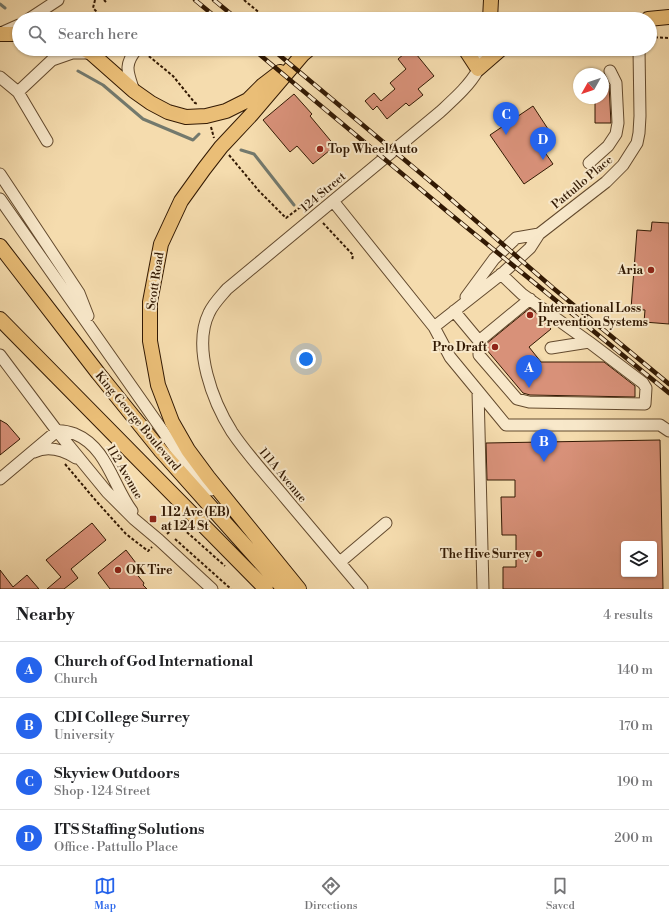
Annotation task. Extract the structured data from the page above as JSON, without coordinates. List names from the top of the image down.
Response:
{
  "streets": {
    "main road": ["Scott Road", "King George Boulevard"],
    "street": [
      "Pattullo Place",
      "124 Street",
      "112 Avenue",
      "111A Avenue"
    ]
  },
  "crossings": [
    ["124 Street", "111A Avenue"]
  ],
  "places": {
    "other": [
      "Top Wheel Auto",
      "Aria",
      "International Loss Prevention Systems",
      "Pro Draft",
      "The Hive Surrey",
      "OK Tire"
    ],
    "transit": ["112 Ave (EB) at 124 St"]
  },
  "north": "bottom left",
  "page": {
    "search": "Search here",
    "pins": [
      "C",
      "D",
      "A",
      "B"
    ],
    "heading": ["Nearby", "4 results"],
    "list": [
      {
        "mark": "A",
        "name": "Church of God International",
        "note": "Church",
        "value": "140 m"
      },
      {
        "mark": "B",
        "name": "CDI College Surrey",
        "note": "University",
        "value": "170 m"
      },
      {
        "mark": "C",
        "name": "Skyview Outdoors",
        "note": "Shop · 124 Street",
        "value": "190 m"
      },
      {
        "mark": "D",
        "name": "ITS Staffing Solutions",
        "note": "Office · Pattullo Place",
        "value": "200 m"
      }
    ],
    "nav": ["Map", "Directions", "Saved"]
  }
}
